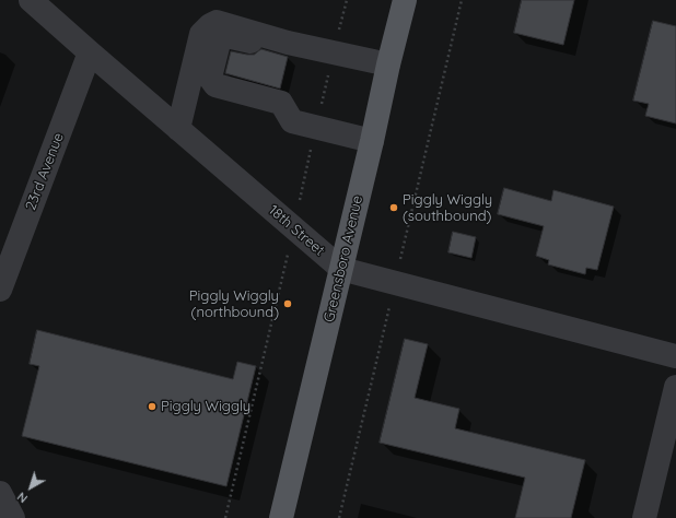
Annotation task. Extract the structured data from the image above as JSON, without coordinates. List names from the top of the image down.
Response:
{
  "streets": {
    "main road": ["Greensboro Avenue"],
    "street": ["23rd Avenue", "18th Street"]
  },
  "crossings": [
    ["23rd Avenue", "18th Street"],
    ["18th Street", "Greensboro Avenue"]
  ],
  "places": ["Piggly Wiggly (southbound)", "Piggly Wiggly (northbound)", "Piggly Wiggly"],
  "north": "bottom left"
}
